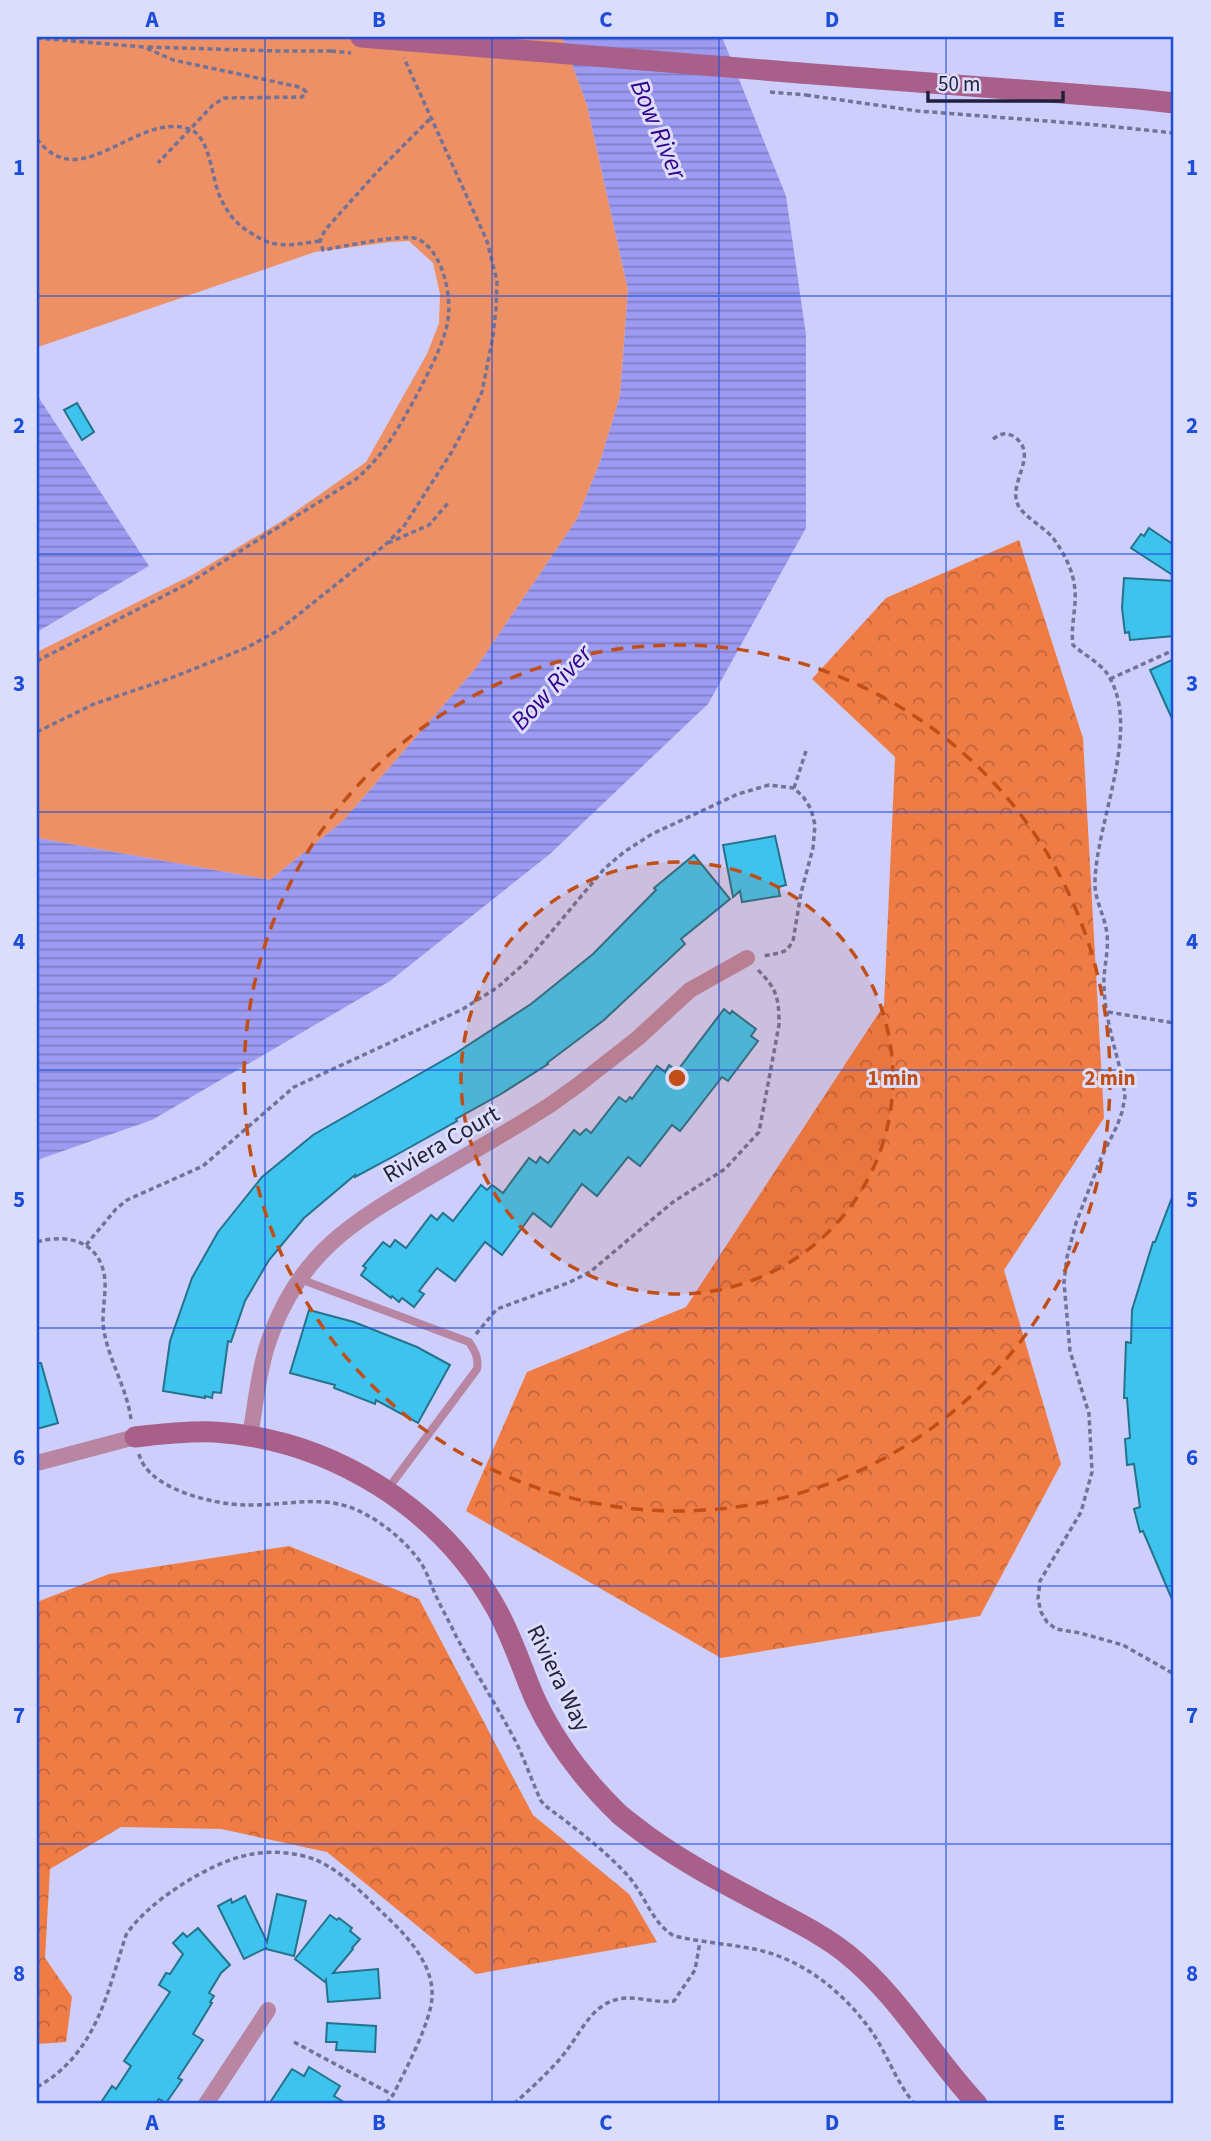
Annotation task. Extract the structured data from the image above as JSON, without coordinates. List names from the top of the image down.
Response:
{
  "streets": {
    "street": ["Riviera Court", "Riviera Way"]
  },
  "crossings": [
    ["Riviera Court", "Riviera Way"]
  ],
  "water": ["Bow River"],
  "scale_bar": "50 m",
  "grid": {
    "columns": [
      "A",
      "B",
      "C",
      "D",
      "E"
    ],
    "rows": [
      "1",
      "2",
      "3",
      "4",
      "5",
      "6",
      "7",
      "8"
    ]
  },
  "rings": ["1 min", "2 min"]
}
